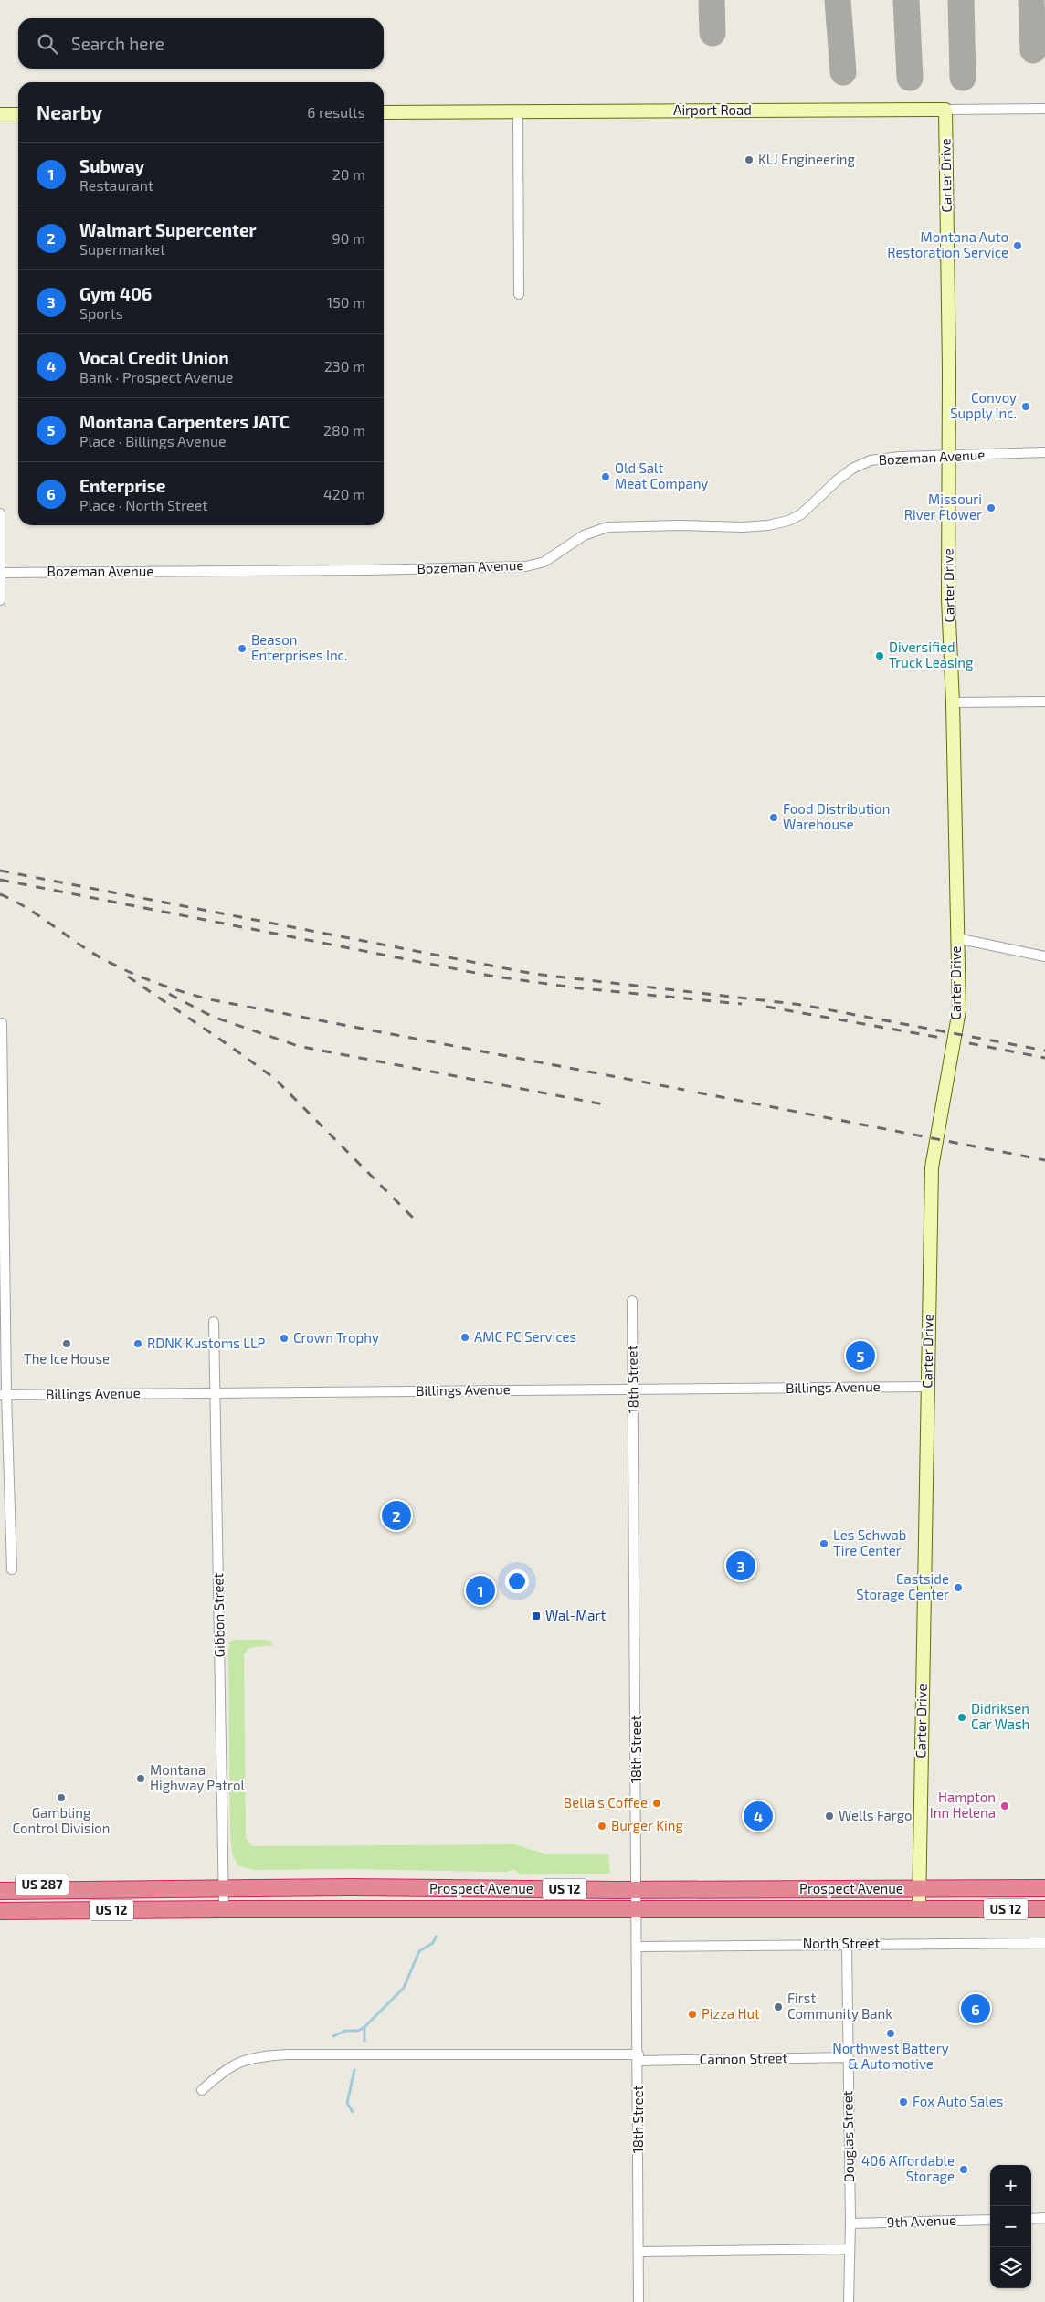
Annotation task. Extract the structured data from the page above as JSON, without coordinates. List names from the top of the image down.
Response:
{
  "streets": {
    "highway": ["US 287", "Prospect Avenue", "US 12"],
    "street": [
      "Airport Road",
      "Carter Drive",
      "Bozeman Avenue",
      "18th Street",
      "Billings Avenue",
      "Gibbon Street",
      "North Street",
      "Cannon Street",
      "Douglas Street",
      "9th Avenue"
    ]
  },
  "crossings": [
    ["Airport Road", "Carter Drive"],
    ["Carter Drive", "Bozeman Avenue"],
    ["Carter Drive", "Billings Avenue"],
    ["Carter Drive", "Prospect Avenue"],
    ["18th Street", "Billings Avenue"],
    ["18th Street", "Prospect Avenue"],
    ["18th Street", "North Street"],
    ["18th Street", "Cannon Street"],
    ["Billings Avenue", "Gibbon Street"],
    ["Gibbon Street", "Prospect Avenue"],
    ["US 287", "Prospect Avenue"],
    ["North Street", "Douglas Street"],
    ["Cannon Street", "Douglas Street"],
    ["Douglas Street", "9th Avenue"]
  ],
  "places": {
    "other": [
      "KLJ Engineering",
      "Montana Auto Restoration Service",
      "Convoy Supply Inc.",
      "Old Salt Meat Company",
      "Missouri River Flower",
      "Beason Enterprises Inc.",
      "Diversified Truck Leasing",
      "Food Distribution Warehouse",
      "AMC PC Services",
      "Crown Trophy",
      "The Ice House",
      "RDNK Kustoms LLP",
      "Les Schwab Tire Center",
      "Eastside Storage Center",
      "Didriksen Car Wash",
      "Montana Highway Patrol",
      "Gambling Control Division",
      "Bella's Coffee",
      "Hampton Inn Helena",
      "Wells Fargo",
      "Burger King",
      "First Community Bank",
      "Pizza Hut",
      "Northwest Battery & Automotive",
      "Fox Auto Sales",
      "406 Affordable Storage"
    ],
    "transit": ["Wal-Mart"]
  },
  "page": {
    "search": "Search here",
    "heading": ["Nearby", "6 results"],
    "list": [
      {
        "mark": "1",
        "name": "Subway",
        "note": "Restaurant",
        "value": "20 m"
      },
      {
        "mark": "2",
        "name": "Walmart Supercenter",
        "note": "Supermarket",
        "value": "90 m"
      },
      {
        "mark": "3",
        "name": "Gym 406",
        "note": "Sports",
        "value": "150 m"
      },
      {
        "mark": "4",
        "name": "Vocal Credit Union",
        "note": "Bank · Prospect Avenue",
        "value": "230 m"
      },
      {
        "mark": "5",
        "name": "Montana Carpenters JATC",
        "note": "Place · Billings Avenue",
        "value": "280 m"
      },
      {
        "mark": "6",
        "name": "Enterprise",
        "note": "Place · North Street",
        "value": "420 m"
      }
    ],
    "pins": [
      "5",
      "2",
      "3",
      "1",
      "4",
      "6"
    ],
    "map_buttons": ["+", "−"]
  }
}
